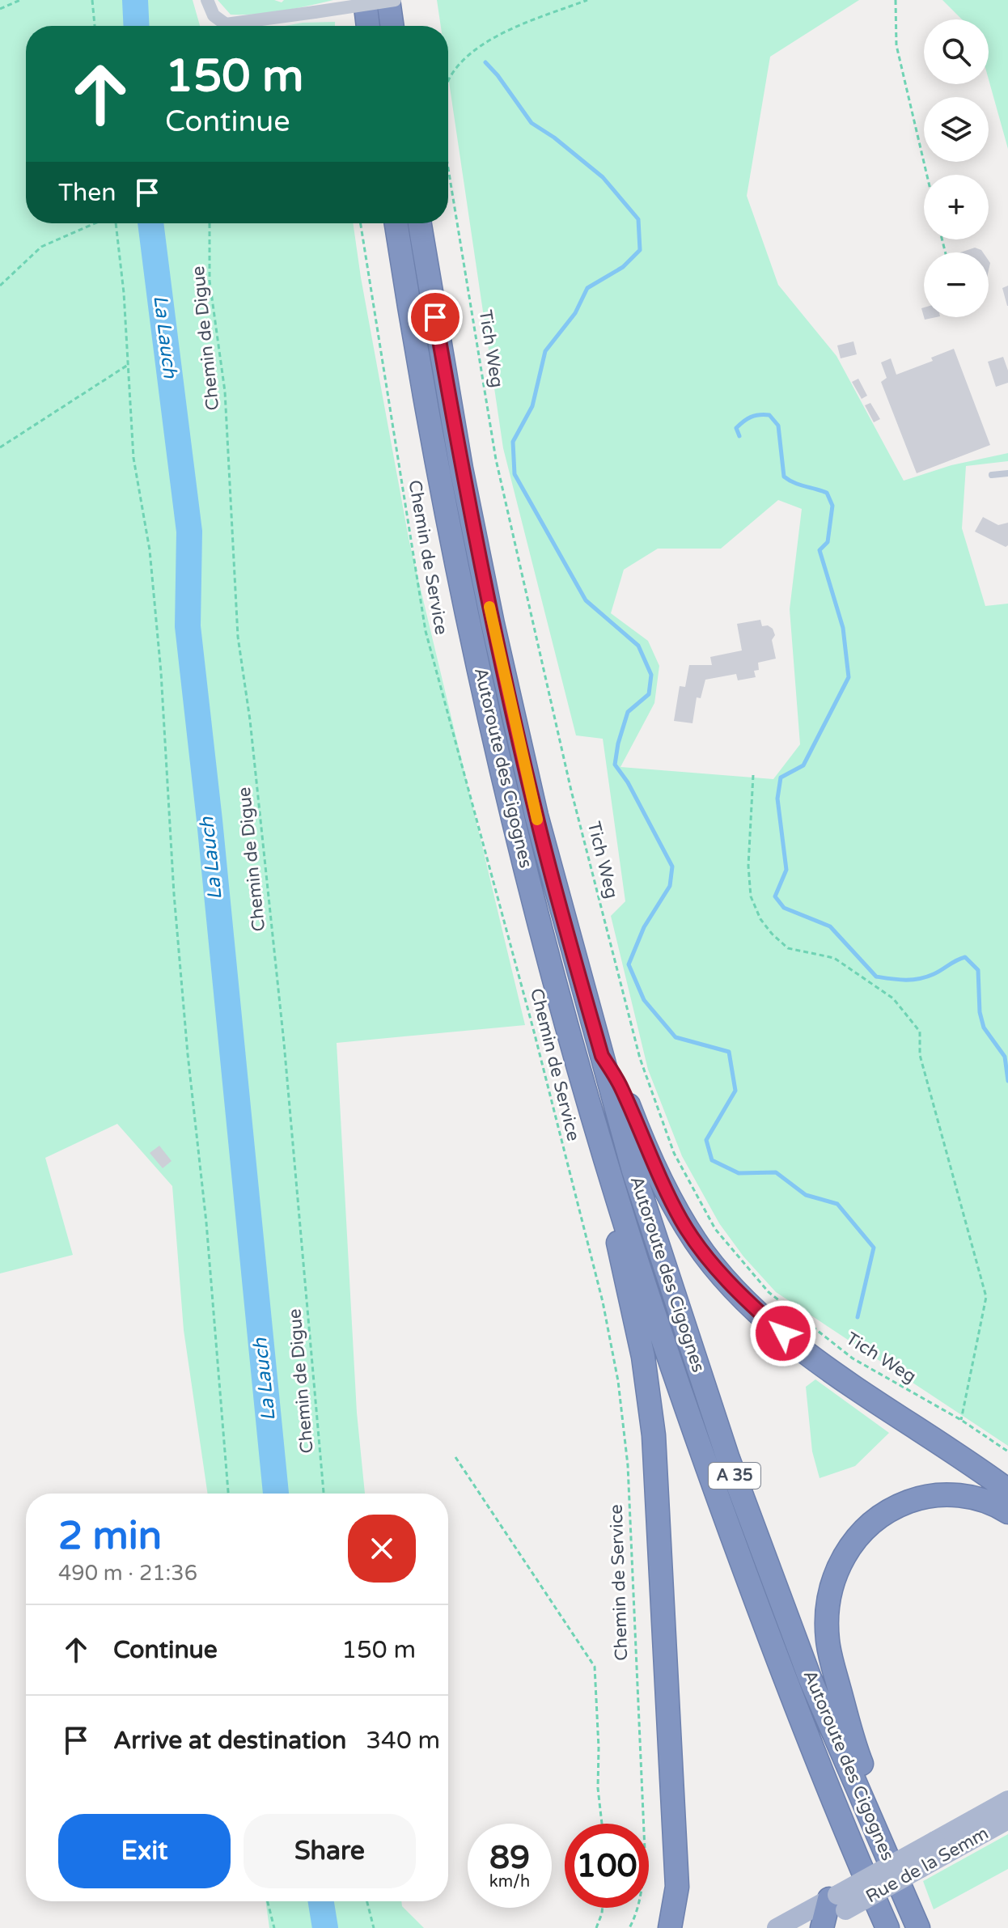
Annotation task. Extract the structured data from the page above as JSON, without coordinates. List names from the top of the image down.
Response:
{
  "streets": {
    "highway": ["Autoroute des Cigognes", "A 35"],
    "main road": ["Rue de la Semm"],
    "path": ["Chemin de Digue", "Tich Weg", "Chemin de Service"]
  },
  "water": ["La Lauch"],
  "page": {
    "map_buttons": ["+", "−"],
    "turn": ["150 m", "Continue"],
    "then": "Then",
    "heading": ["2 min", "490 m · 21:36"],
    "list": [
      {
        "name": "Continue",
        "value": "150 m"
      },
      {
        "name": "Arrive at destination",
        "value": "340 m"
      }
    ],
    "buttons": ["Exit", "Share"],
    "speed": "89 km/h",
    "limit": "100"
  }
}
